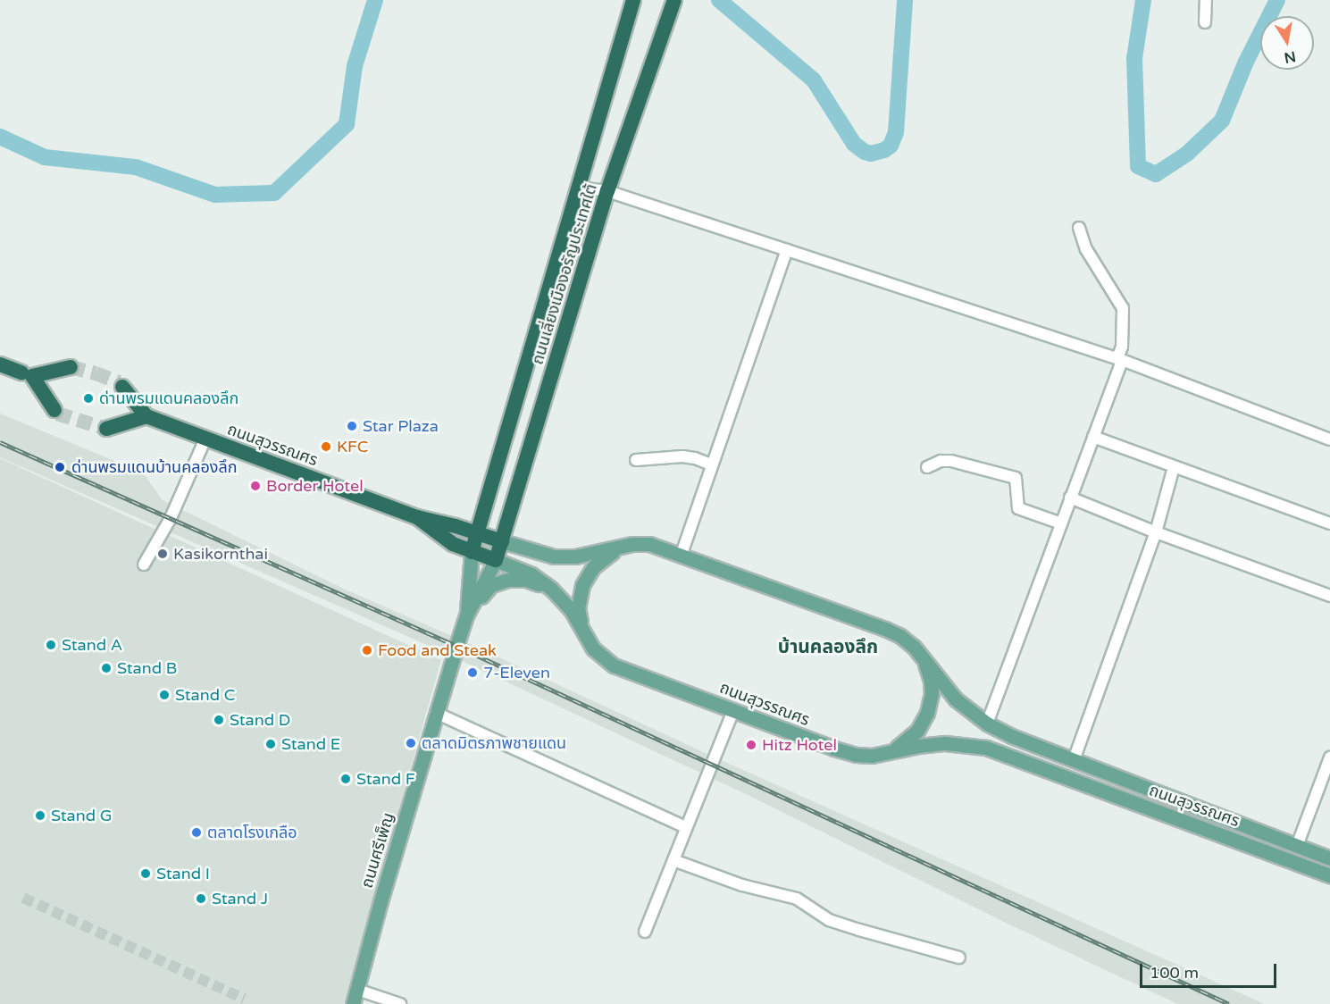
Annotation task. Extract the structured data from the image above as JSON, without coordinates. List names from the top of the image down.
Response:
{
  "streets": {
    "highway": ["ถนนเลี่ยงเมืองอรัญประเทศใต้", "ถนนสุวรรณศร"],
    "main road": ["ถนนศรีเพ็ญ"]
  },
  "crossings": [
    ["ถนนเลี่ยงเมืองอรัญประเทศใต้", "ถนนสุวรรณศร"],
    ["ถนนเลี่ยงเมืองอรัญประเทศใต้", "ถนนศรีเพ็ญ"],
    ["ถนนสุวรรณศร", "ถนนศรีเพ็ญ"]
  ],
  "districts": ["บ้านคลองลึก"],
  "places": [
    "ด่านพรมแดนคลองลึก",
    "Star Plaza",
    "KFC",
    "ด่านพรมแดนบ้านคลองลึก",
    "Border Hotel",
    "Kasikornthai",
    "Stand A",
    "Food and Steak",
    "Stand B",
    "7-Eleven",
    "Stand C",
    "Stand D",
    "ตลาดมิตรภาพชายแดน",
    "Stand E",
    "Hitz Hotel",
    "Stand F",
    "Stand G",
    "ตลาดโรงเกลือ",
    "Stand I",
    "Stand J"
  ],
  "scale_bar": "100 m",
  "north": "bottom"
}
